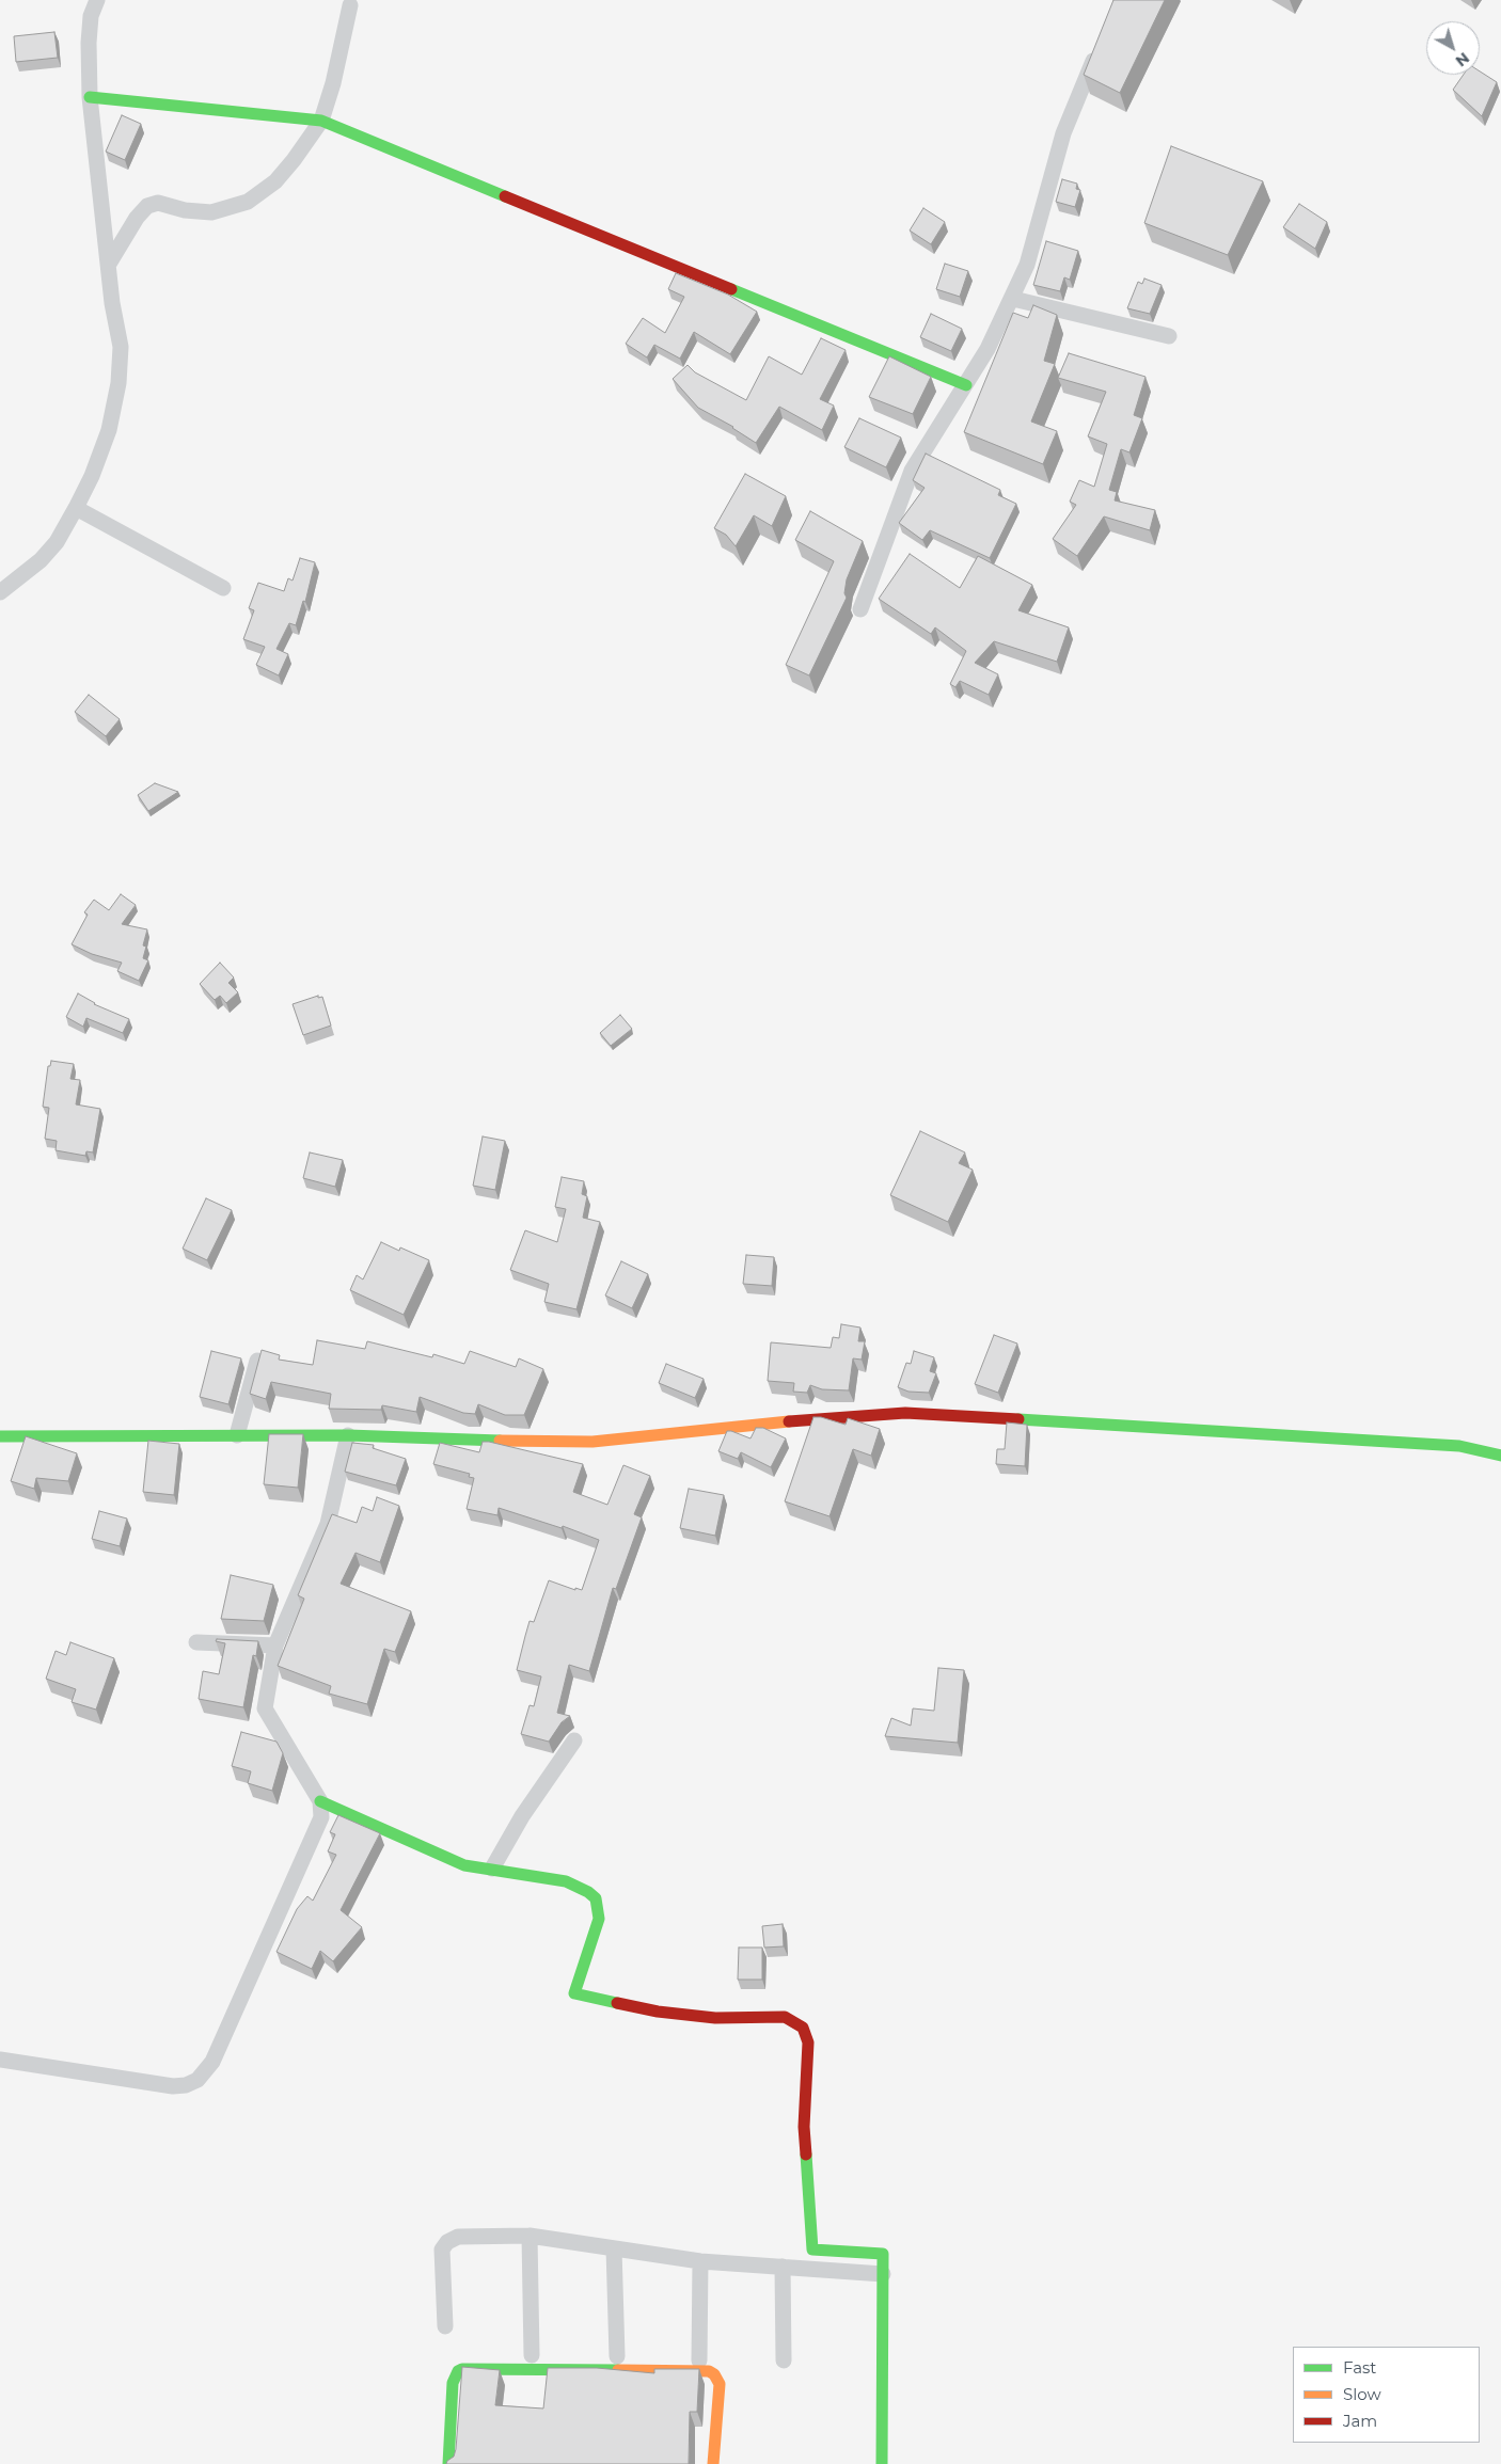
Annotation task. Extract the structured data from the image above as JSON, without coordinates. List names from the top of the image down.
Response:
{
  "legend": ["Fast", "Slow", "Jam"],
  "north": "bottom right"
}
